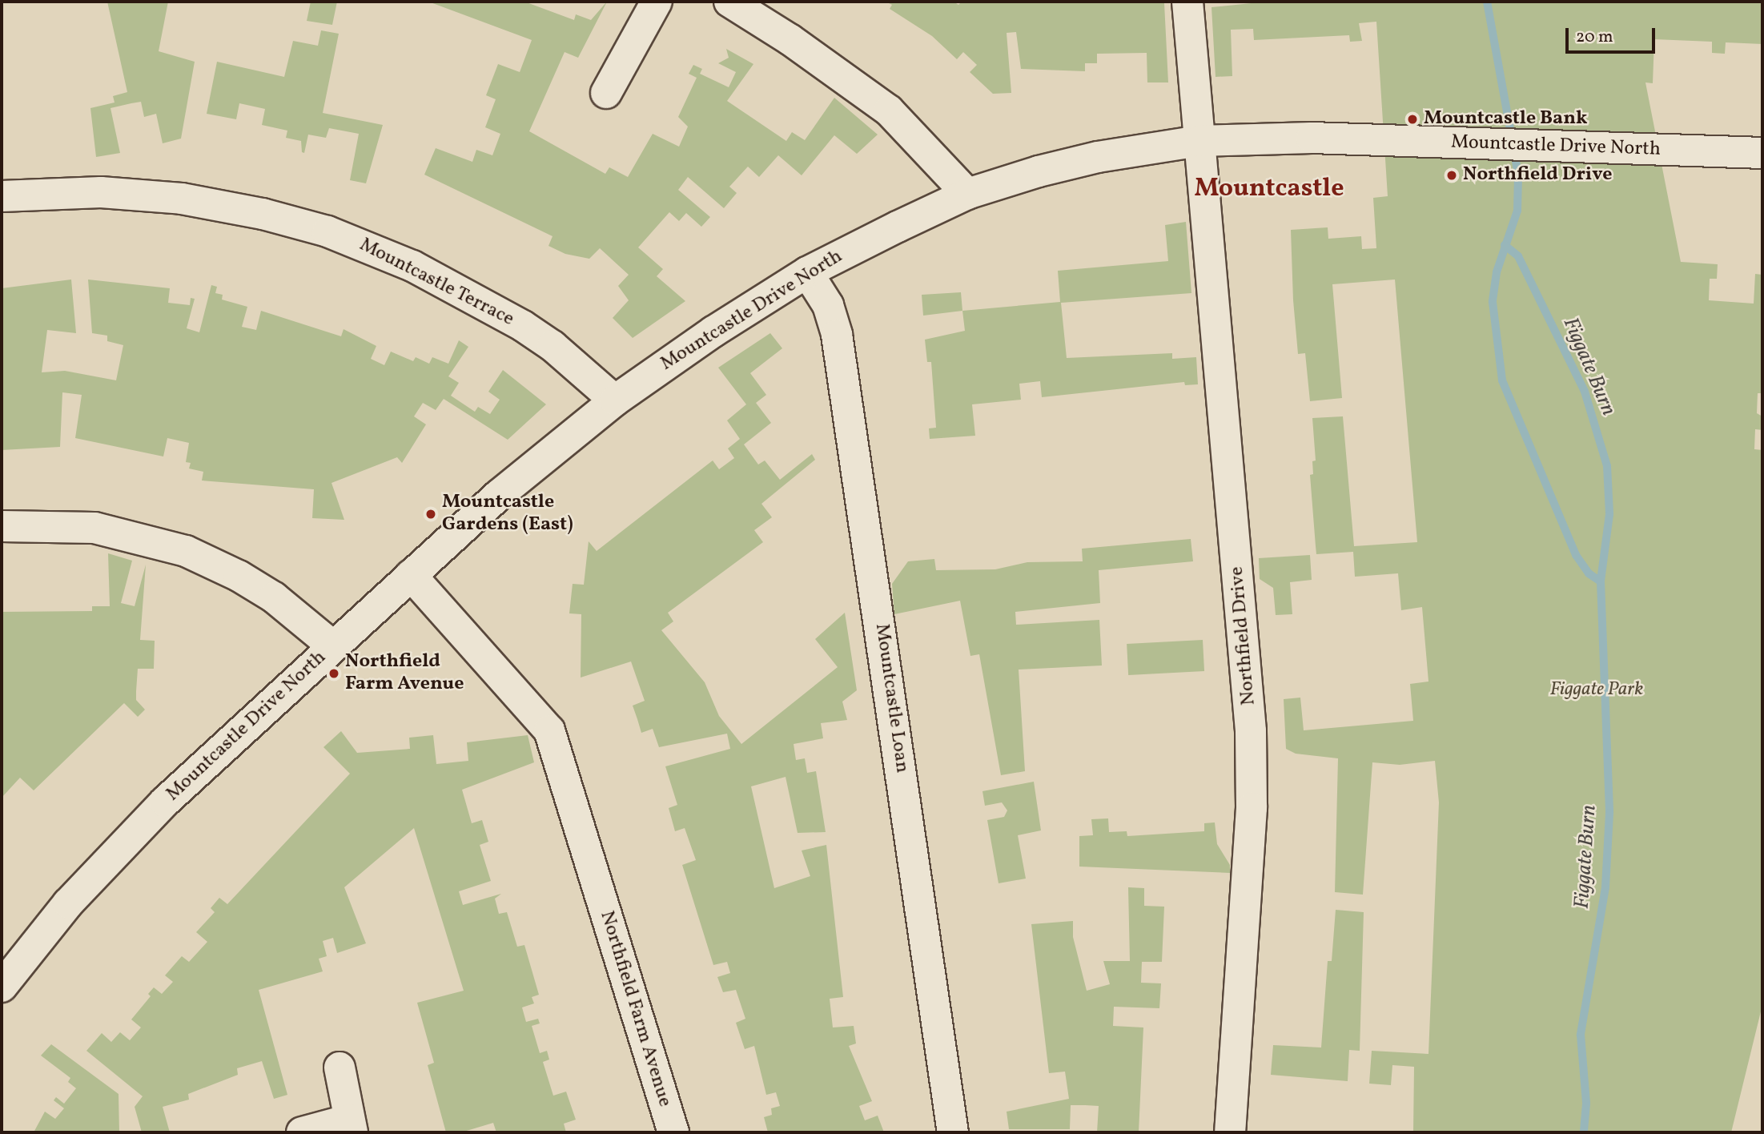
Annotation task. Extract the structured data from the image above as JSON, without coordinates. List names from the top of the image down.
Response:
{
  "streets": {
    "street": [
      "Mountcastle Drive North",
      "Mountcastle Terrace",
      "Northfield Drive",
      "Mountcastle Loan",
      "Northfield Farm Avenue"
    ]
  },
  "crossings": [
    ["Mountcastle Drive North", "Mountcastle Terrace"],
    ["Mountcastle Drive North", "Northfield Drive"],
    ["Mountcastle Drive North", "Mountcastle Loan"],
    ["Mountcastle Drive North", "Northfield Farm Avenue"]
  ],
  "districts": ["Mountcastle"],
  "water": ["Figgate Burn"],
  "parks": ["Figgate Park"],
  "places": [
    "Mountcastle Bank",
    "Northfield Drive",
    "Mountcastle Gardens (East)",
    "Northfield Farm Avenue"
  ],
  "scale_bar": "20 m"
}
